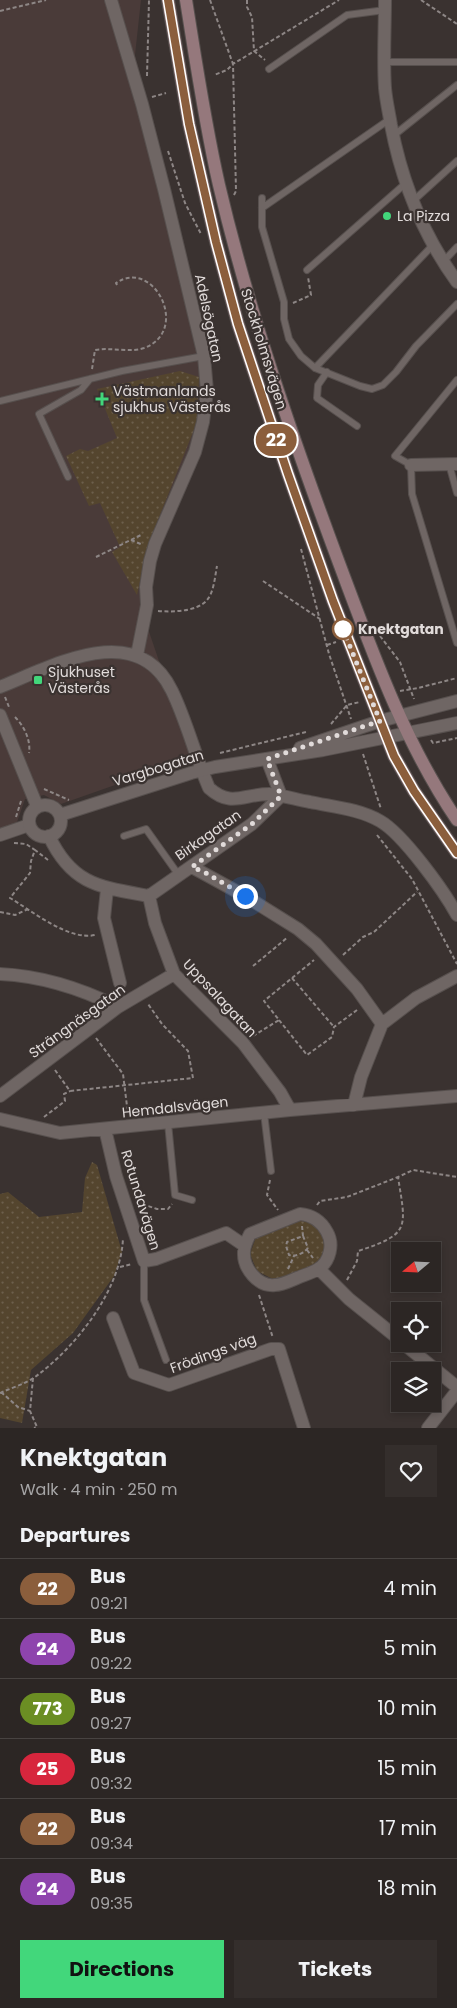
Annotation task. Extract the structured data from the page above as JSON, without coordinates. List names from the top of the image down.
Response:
{
  "streets": {
    "main road": ["Stockholmsvägen"],
    "street": [
      "Adelsögatan",
      "Vargbogatan",
      "Birkagatan",
      "Uppsalagatan",
      "Strängnäsgatan",
      "Hemdalsvägen",
      "Rotundavägen",
      "Frödings väg"
    ]
  },
  "crossings": [
    ["Stockholmsvägen", "Vargbogatan"],
    ["Birkagatan", "Uppsalagatan"],
    ["Uppsalagatan", "Strängnäsgatan"],
    ["Uppsalagatan", "Hemdalsvägen"],
    ["Hemdalsvägen", "Rotundavägen"]
  ],
  "places": {
    "other": ["La Pizza", "Knektgatan"],
    "health": ["Västmanlands sjukhus Västerås"],
    "transit": ["Sjukhuset Västerås"]
  },
  "lines": ["bus line 22"],
  "north": "left",
  "page": {
    "on_map": "22",
    "heading": [
      ["Knektgatan", "Walk · 4 min · 250 m"],
      "Departures"
    ],
    "list": [
      {
        "mark": "22",
        "name": "Bus",
        "note": "09:21",
        "value": "4 min"
      },
      {
        "mark": "24",
        "name": "Bus",
        "note": "09:22",
        "value": "5 min"
      },
      {
        "mark": "773",
        "name": "Bus",
        "note": "09:27",
        "value": "10 min"
      },
      {
        "mark": "25",
        "name": "Bus",
        "note": "09:32",
        "value": "15 min"
      },
      {
        "mark": "22",
        "name": "Bus",
        "note": "09:34",
        "value": "17 min"
      },
      {
        "mark": "24",
        "name": "Bus",
        "note": "09:35",
        "value": "18 min"
      }
    ],
    "buttons": ["Directions", "Tickets"]
  }
}
